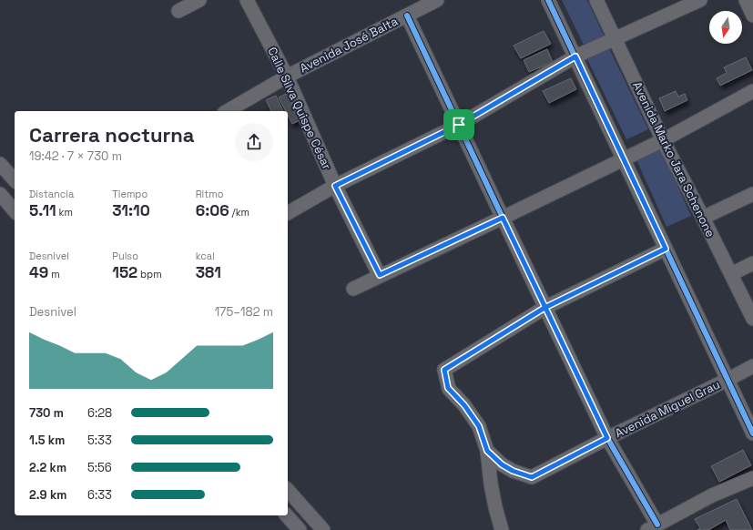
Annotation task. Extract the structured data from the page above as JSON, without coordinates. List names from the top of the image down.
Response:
{
  "streets": {
    "street": [
      "Avenida José Balta",
      "Calle Silva Quispe César",
      "Avenida Marko Jara Schenone",
      "Avenida Miguel Grau"
    ]
  },
  "crossings": [
    ["Avenida José Balta", "Calle Silva Quispe César"]
  ],
  "north": "bottom",
  "page": {
    "heading": ["Carrera nocturna", "19:42 · 7 × 730 m"],
    "stats": [
      ["Distancia", "5.11 km"],
      ["Tiempo", "31:10"],
      ["Ritmo", "6:06 /km"],
      ["Desnivel", "49 m"],
      ["Pulso", "152 bpm"],
      ["kcal", "381"]
    ],
    "chart": ["Desnivel", "175–182 m"],
    "list": [
      {
        "name": "730 m",
        "note": "6:28"
      },
      {
        "name": "1.5 km",
        "note": "5:33"
      },
      {
        "name": "2.2 km",
        "note": "5:56"
      },
      {
        "name": "2.9 km",
        "note": "6:33"
      }
    ]
  }
}
